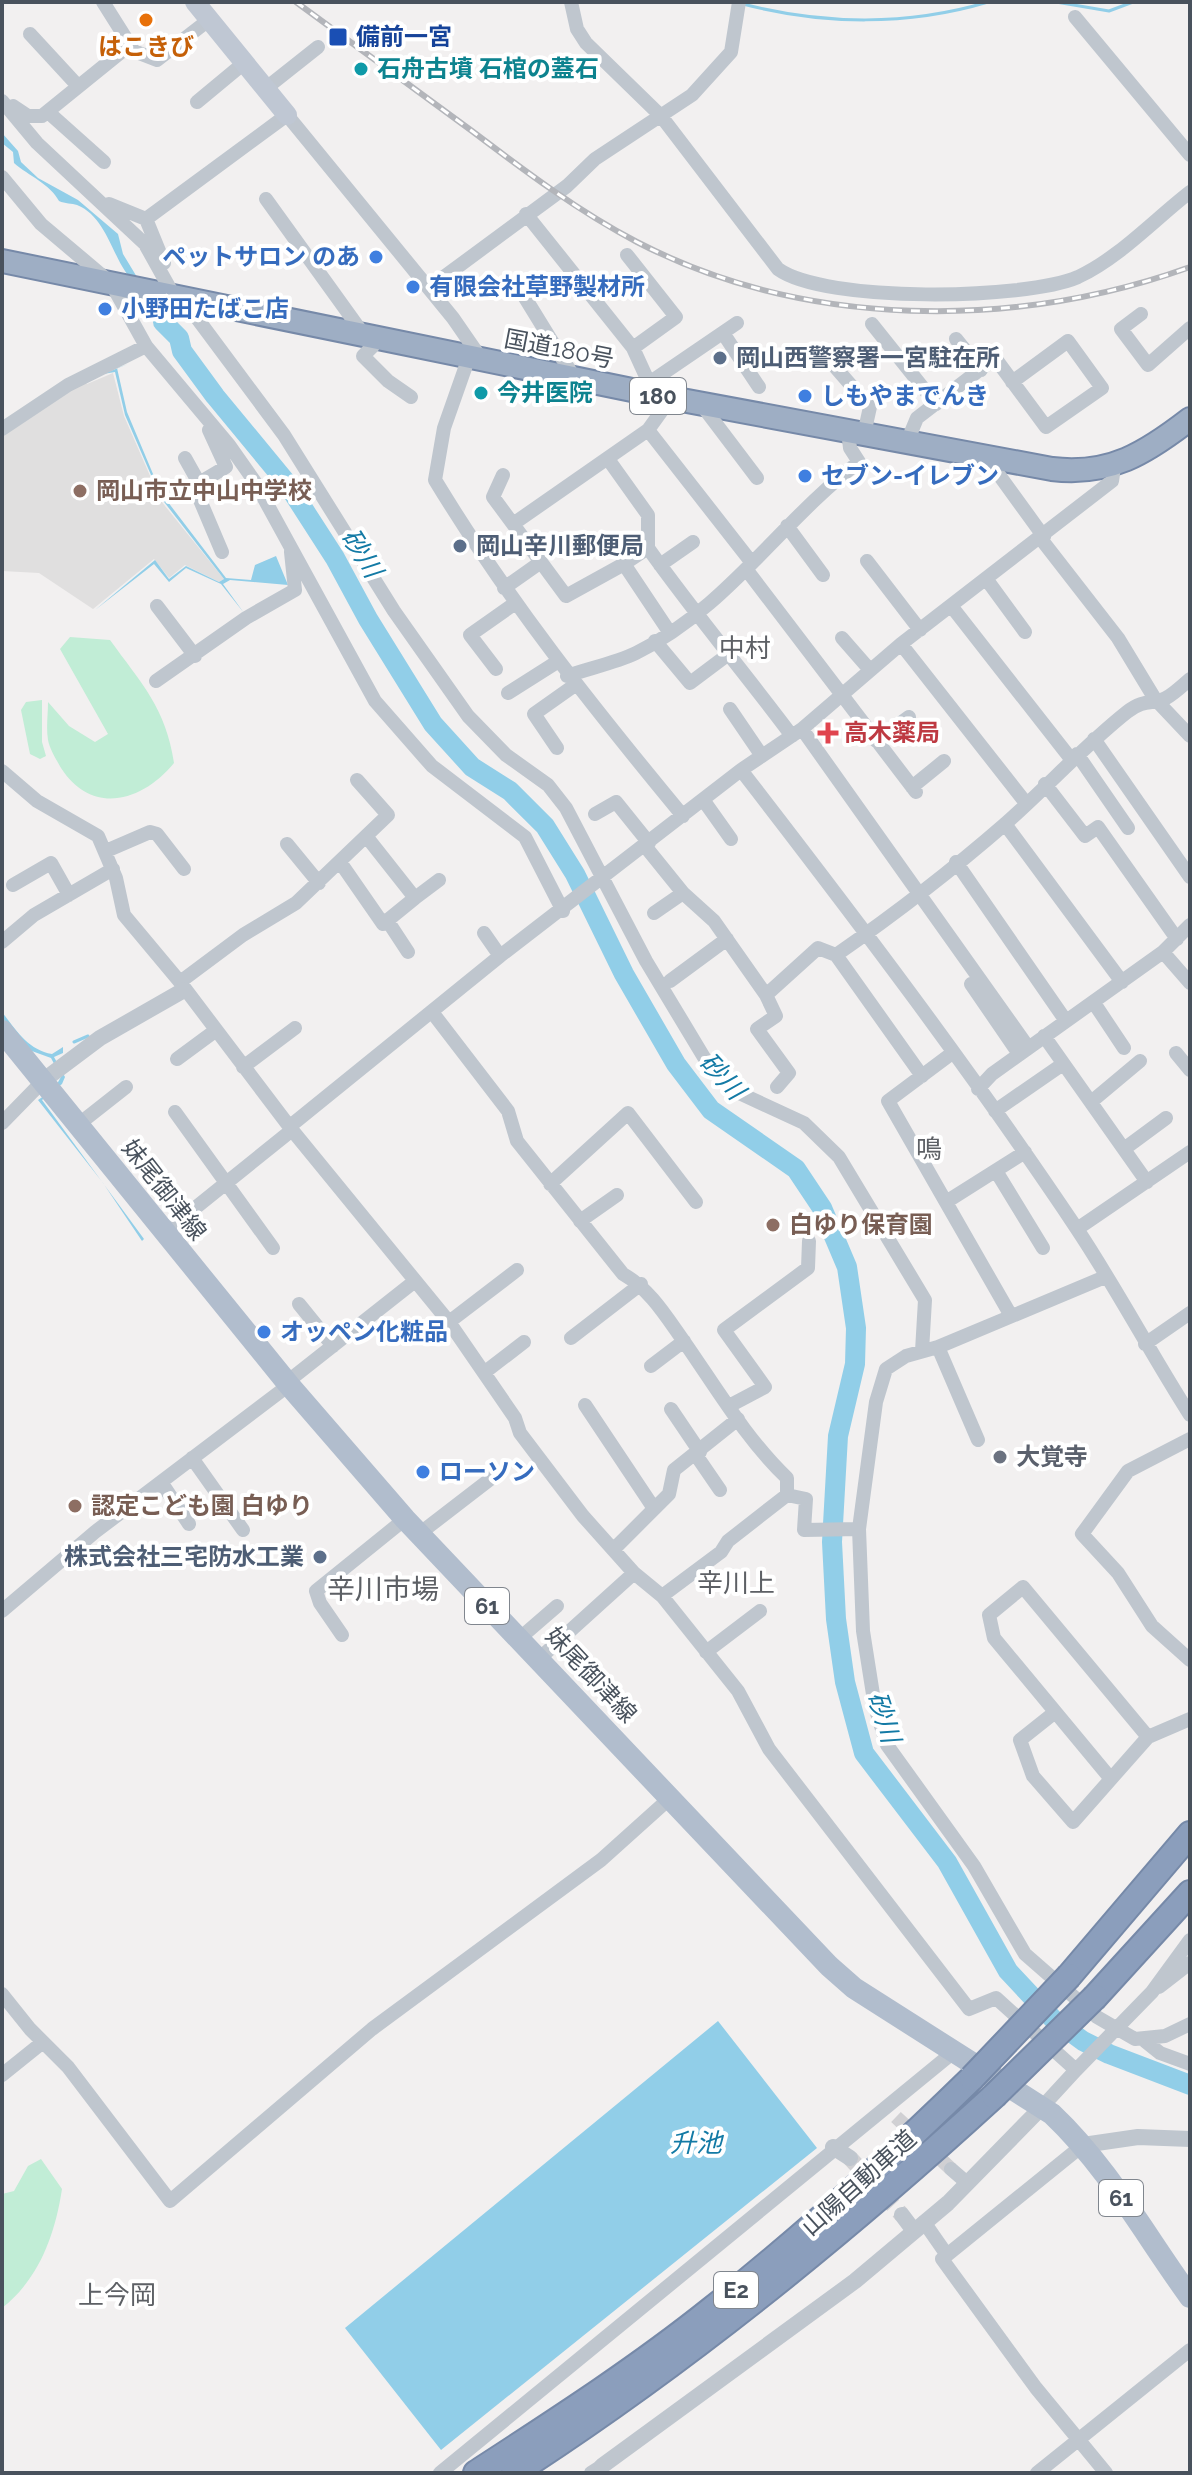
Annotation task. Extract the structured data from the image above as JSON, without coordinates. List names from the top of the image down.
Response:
{
  "streets": {
    "highway": [
      "国道180号",
      "180",
      "山陽自動車道",
      "E2"
    ],
    "main road": ["妹尾御津線", "61"]
  },
  "districts": [
    "中村",
    "鳴",
    "辛川上",
    "辛川市場",
    "上今岡"
  ],
  "water": ["砂川", "升池"],
  "places": {
    "other": [
      "はこきび",
      "石舟古墳 石棺の蓋石",
      "ペットサロン のあ",
      "有限会社草野製材所",
      "小野田たばこ店",
      "岡山西警察署一宮駐在所",
      "今井医院",
      "しもやまでんき",
      "セブン-イレブン",
      "岡山市立中山中学校",
      "岡山辛川郵便局",
      "白ゆり保育園",
      "オッペン化粧品",
      "大覚寺",
      "ローソン",
      "認定こども園 白ゆり",
      "株式会社三宅防水工業"
    ],
    "transit": ["備前一宮"],
    "health": ["高木薬局"]
  }
}
